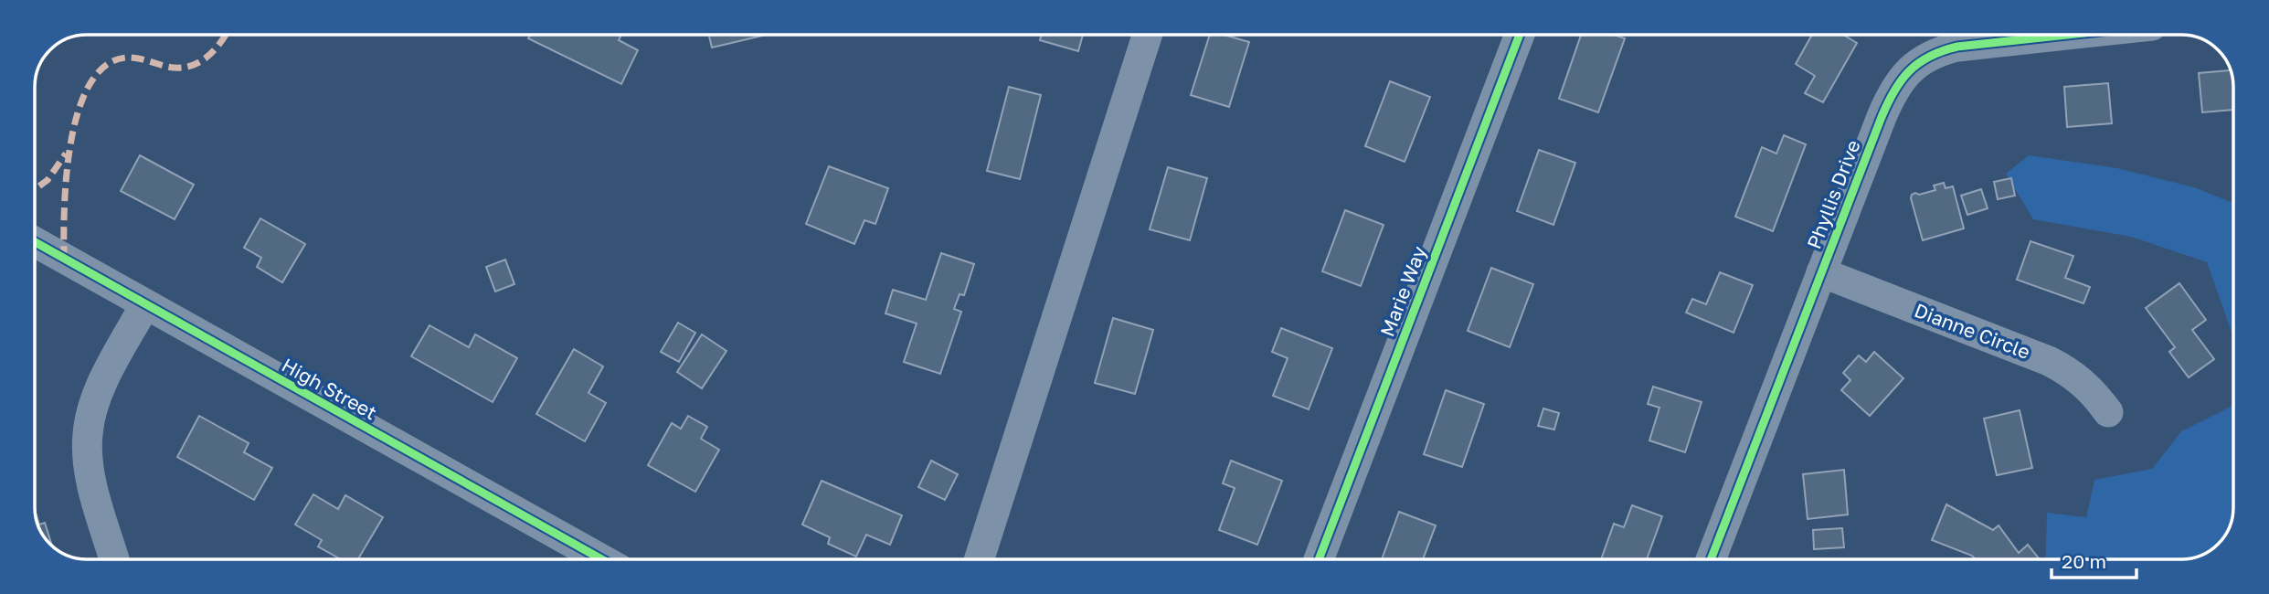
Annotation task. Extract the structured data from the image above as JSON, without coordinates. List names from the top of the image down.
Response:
{
  "streets": {
    "street": [
      "Phyllis Drive",
      "Marie Way",
      "Dianne Circle",
      "High Street"
    ]
  },
  "crossings": [
    ["Phyllis Drive", "Dianne Circle"]
  ],
  "scale_bar": "20 m"
}
